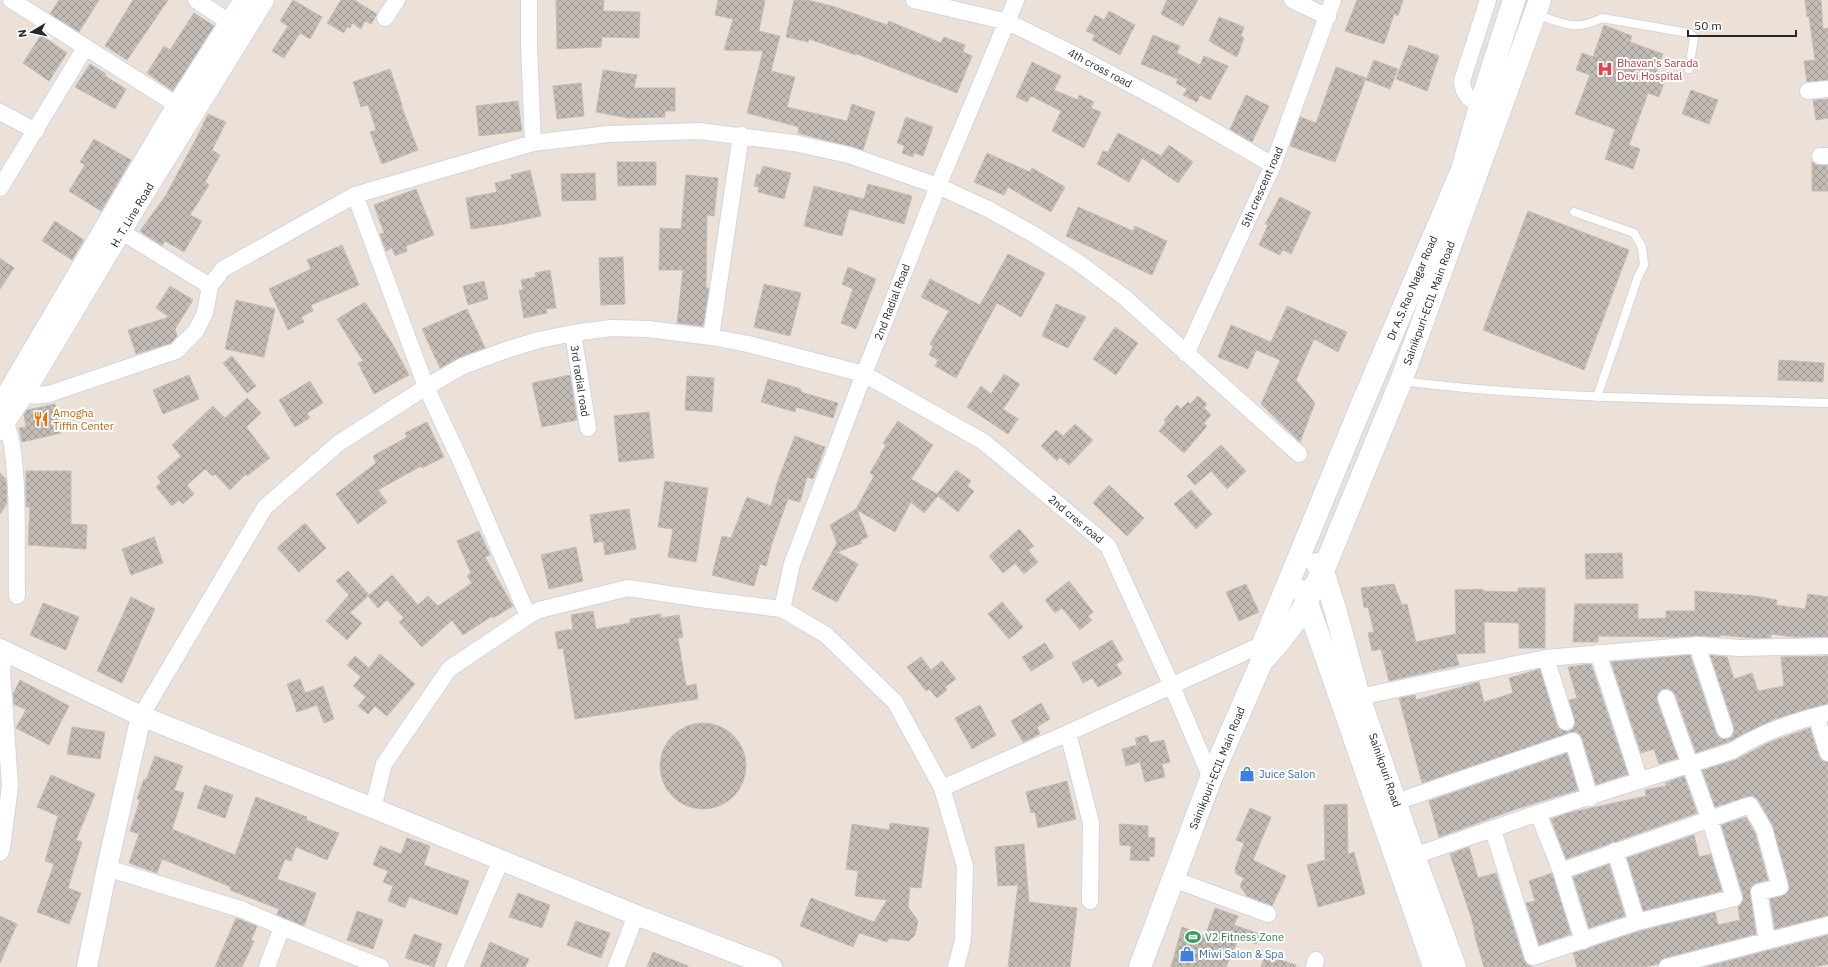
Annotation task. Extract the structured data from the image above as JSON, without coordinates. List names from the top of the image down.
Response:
{
  "streets": {
    "main road": ["Dr A.S.Rao Nagar Road", "Sainikpuri-ECIL Main Road", "Sainikpuri Road"],
    "street": [
      "4th cross road",
      "5th crescent road",
      "H. T. Line Road",
      "2nd Radial Road",
      "3rd radial road",
      "2nd cres road"
    ]
  },
  "crossings": [
    ["4th cross road", "5th crescent road"],
    ["4th cross road", "2nd Radial Road"],
    ["Dr A.S.Rao Nagar Road", "Sainikpuri-ECIL Main Road"],
    ["Dr A.S.Rao Nagar Road", "Sainikpuri Road"],
    ["2nd Radial Road", "2nd cres road"],
    ["Sainikpuri-ECIL Main Road", "2nd cres road"],
    ["Sainikpuri-ECIL Main Road", "Sainikpuri Road"],
    ["3rd radial road", "2nd cres road"]
  ],
  "places": {
    "hospital": ["Bhavan's Sarada Devi Hospital"],
    "restaurant": ["Amogha Tiffin Center"],
    "shop": ["Juice Salon", "Miwi Salon & Spa"],
    "sports": ["V2 Fitness Zone"]
  },
  "scale_bar": "50 m",
  "north": "left"
}
